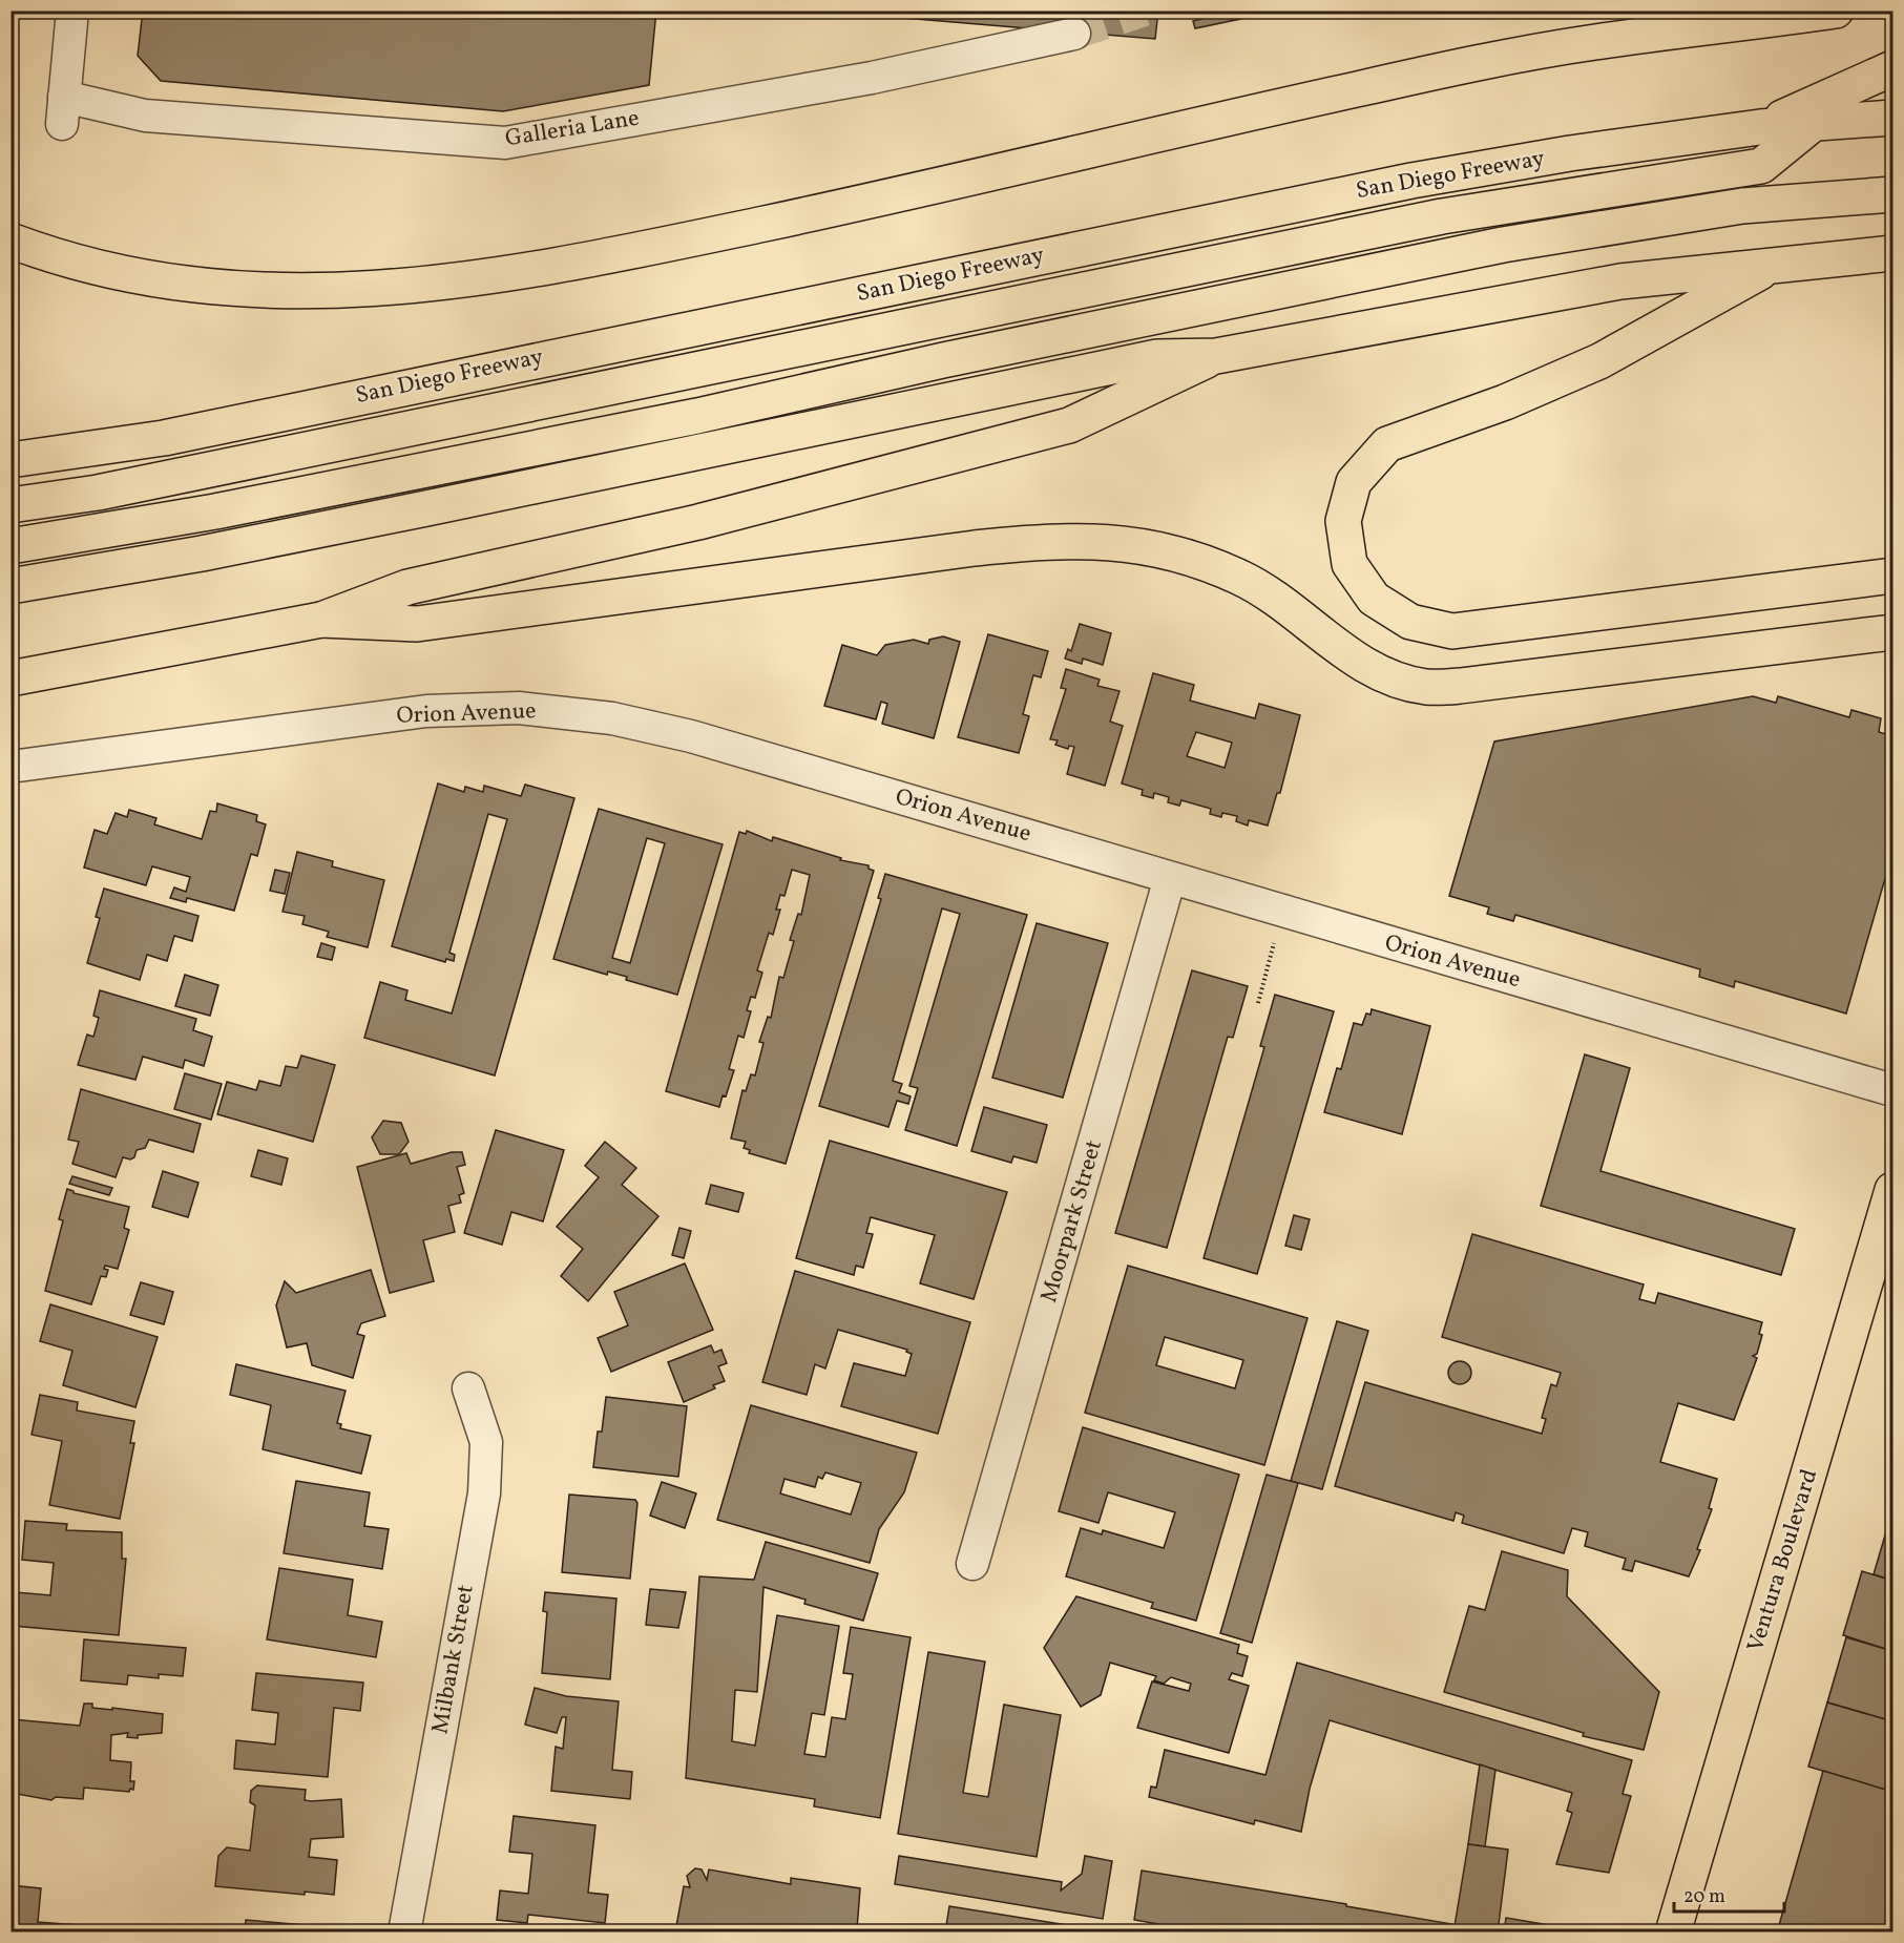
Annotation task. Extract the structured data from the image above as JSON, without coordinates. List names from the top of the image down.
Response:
{
  "streets": {
    "main road": ["San Diego Freeway", "Ventura Boulevard"],
    "street": [
      "Galleria Lane",
      "Orion Avenue",
      "Moorpark Street",
      "Milbank Street"
    ]
  },
  "crossings": [
    ["Orion Avenue", "Moorpark Street"]
  ],
  "scale_bar": "20 m"
}
